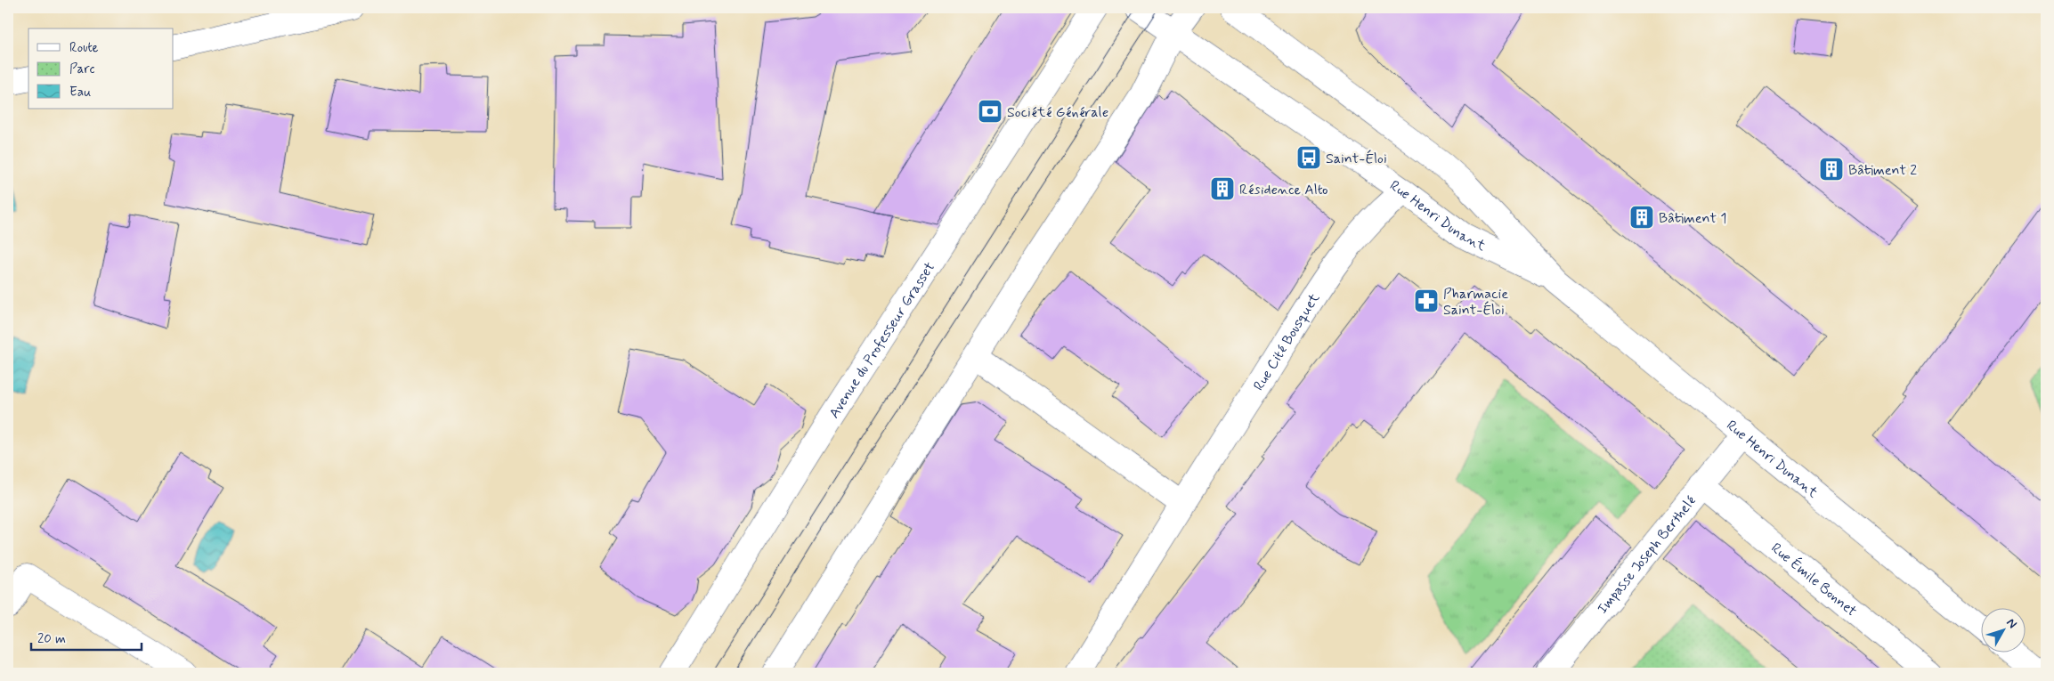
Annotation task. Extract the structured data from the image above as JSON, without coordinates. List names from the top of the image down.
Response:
{
  "streets": {
    "street": [
      "Rue Henri Dunant",
      "Avenue du Professeur Grasset",
      "Rue Cité Bousquet",
      "Impasse Joseph Berthelé",
      "Rue Émile Bonnet"
    ]
  },
  "crossings": [
    ["Rue Henri Dunant", "Rue Cité Bousquet"],
    ["Rue Henri Dunant", "Impasse Joseph Berthelé"],
    ["Impasse Joseph Berthelé", "Rue Émile Bonnet"]
  ],
  "places": {
    "bank": ["Société Générale"],
    "bus stop": ["Saint-Éloi"],
    "building": ["Bâtiment 2", "Résidence Alto", "Bâtiment 1"],
    "pharmacy": ["Pharmacie Saint-Éloi"]
  },
  "legend": ["Route", "Parc", "Eau"],
  "scale_bar": "20 m",
  "north": "top right"
}
